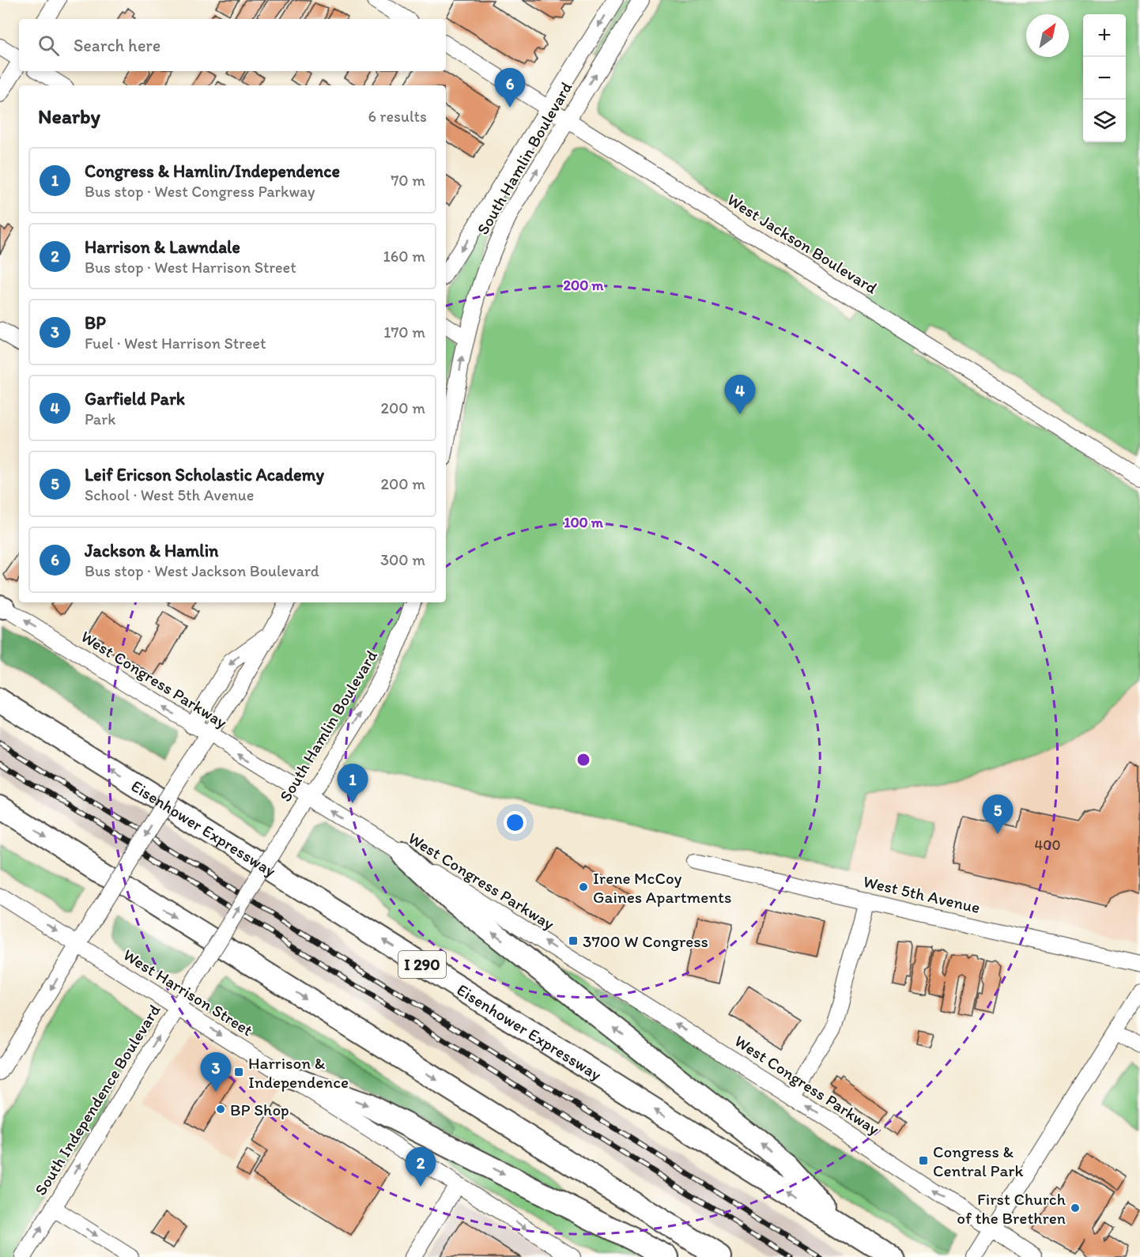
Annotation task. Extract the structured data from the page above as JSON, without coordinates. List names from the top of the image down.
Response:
{
  "streets": {
    "highway": ["Eisenhower Expressway", "I 290"],
    "street": [
      "South Hamlin Boulevard",
      "West Jackson Boulevard",
      "West Congress Parkway",
      "West 5th Avenue",
      "West Harrison Street",
      "South Independence Boulevard"
    ]
  },
  "crossings": [
    ["South Hamlin Boulevard", "West Jackson Boulevard"],
    ["South Hamlin Boulevard", "West Congress Parkway"],
    ["South Hamlin Boulevard", "South Independence Boulevard"],
    ["West Harrison Street", "South Independence Boulevard"]
  ],
  "one_way": ["West Congress Parkway", "West Harrison Street"],
  "places": {
    "other": ["Irene McCoy Gaines Apartments", "BP Shop", "First Church of the Brethren"],
    "transit": ["3700 W Congress", "Harrison & Independence", "Congress & Central Park"]
  },
  "house_numbers": ["400"],
  "north": "top right",
  "page": {
    "map_buttons": ["+", "−"],
    "search": "Search here",
    "pins": [
      "6",
      "4",
      "1",
      "5",
      "3",
      "2"
    ],
    "heading": ["Nearby", "6 results"],
    "list": [
      {
        "mark": "1",
        "name": "Congress & Hamlin/Independence",
        "note": "Bus stop · West Congress Parkway",
        "value": "70 m"
      },
      {
        "mark": "2",
        "name": "Harrison & Lawndale",
        "note": "Bus stop · West Harrison Street",
        "value": "160 m"
      },
      {
        "mark": "3",
        "name": "BP",
        "note": "Fuel · West Harrison Street",
        "value": "170 m"
      },
      {
        "mark": "4",
        "name": "Garfield Park",
        "note": "Park",
        "value": "200 m"
      },
      {
        "mark": "5",
        "name": "Leif Ericson Scholastic Academy",
        "note": "School · West 5th Avenue",
        "value": "200 m"
      },
      {
        "mark": "6",
        "name": "Jackson & Hamlin",
        "note": "Bus stop · West Jackson Boulevard",
        "value": "300 m"
      }
    ]
  },
  "rings": ["200 m", "100 m"]
}
